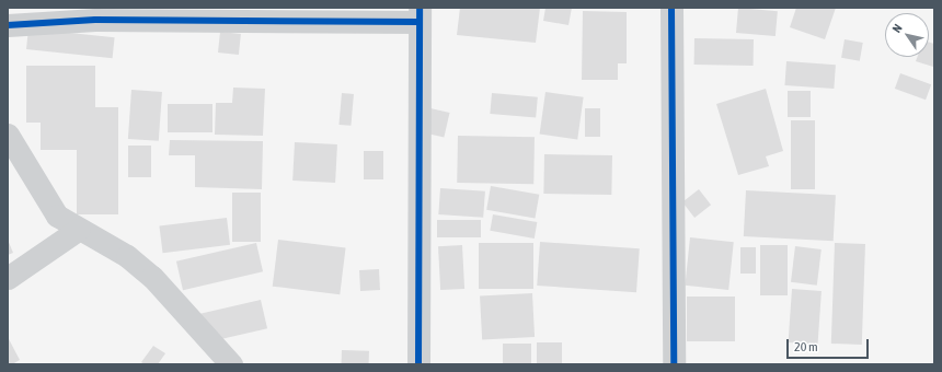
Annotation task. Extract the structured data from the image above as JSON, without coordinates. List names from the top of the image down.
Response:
{
  "scale_bar": "20 m",
  "north": "top left"
}
